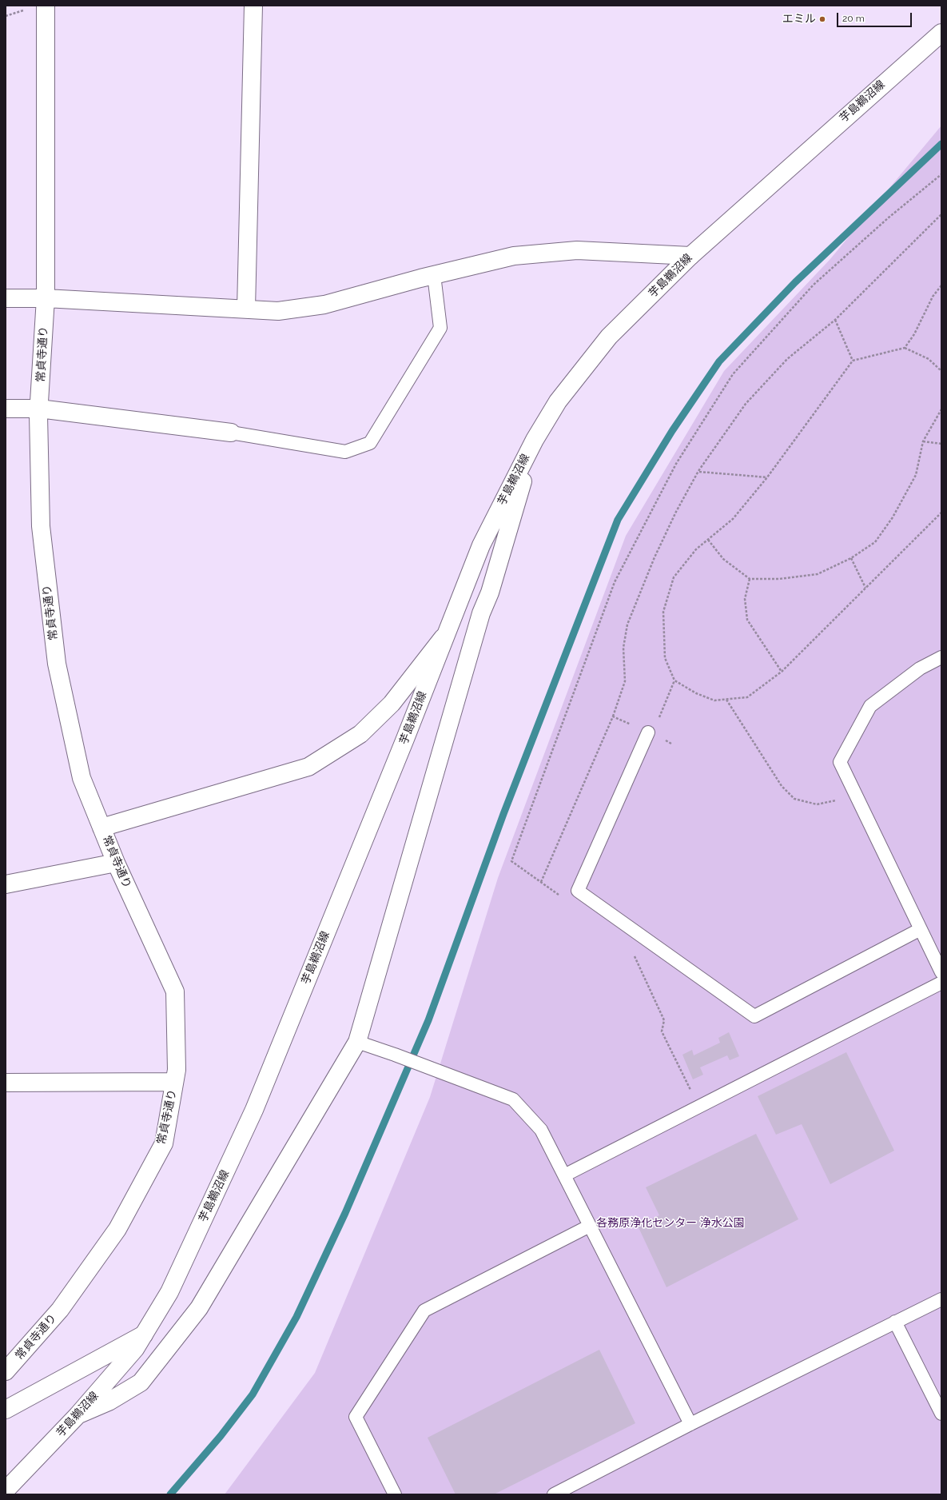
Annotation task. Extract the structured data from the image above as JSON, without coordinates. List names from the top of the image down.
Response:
{
  "streets": {
    "street": ["芋島鵜沼線", "常貞寺通り"]
  },
  "parks": ["各務原浄化センター 浄水公園"],
  "places": ["エミル"],
  "scale_bar": "20 m"
}
